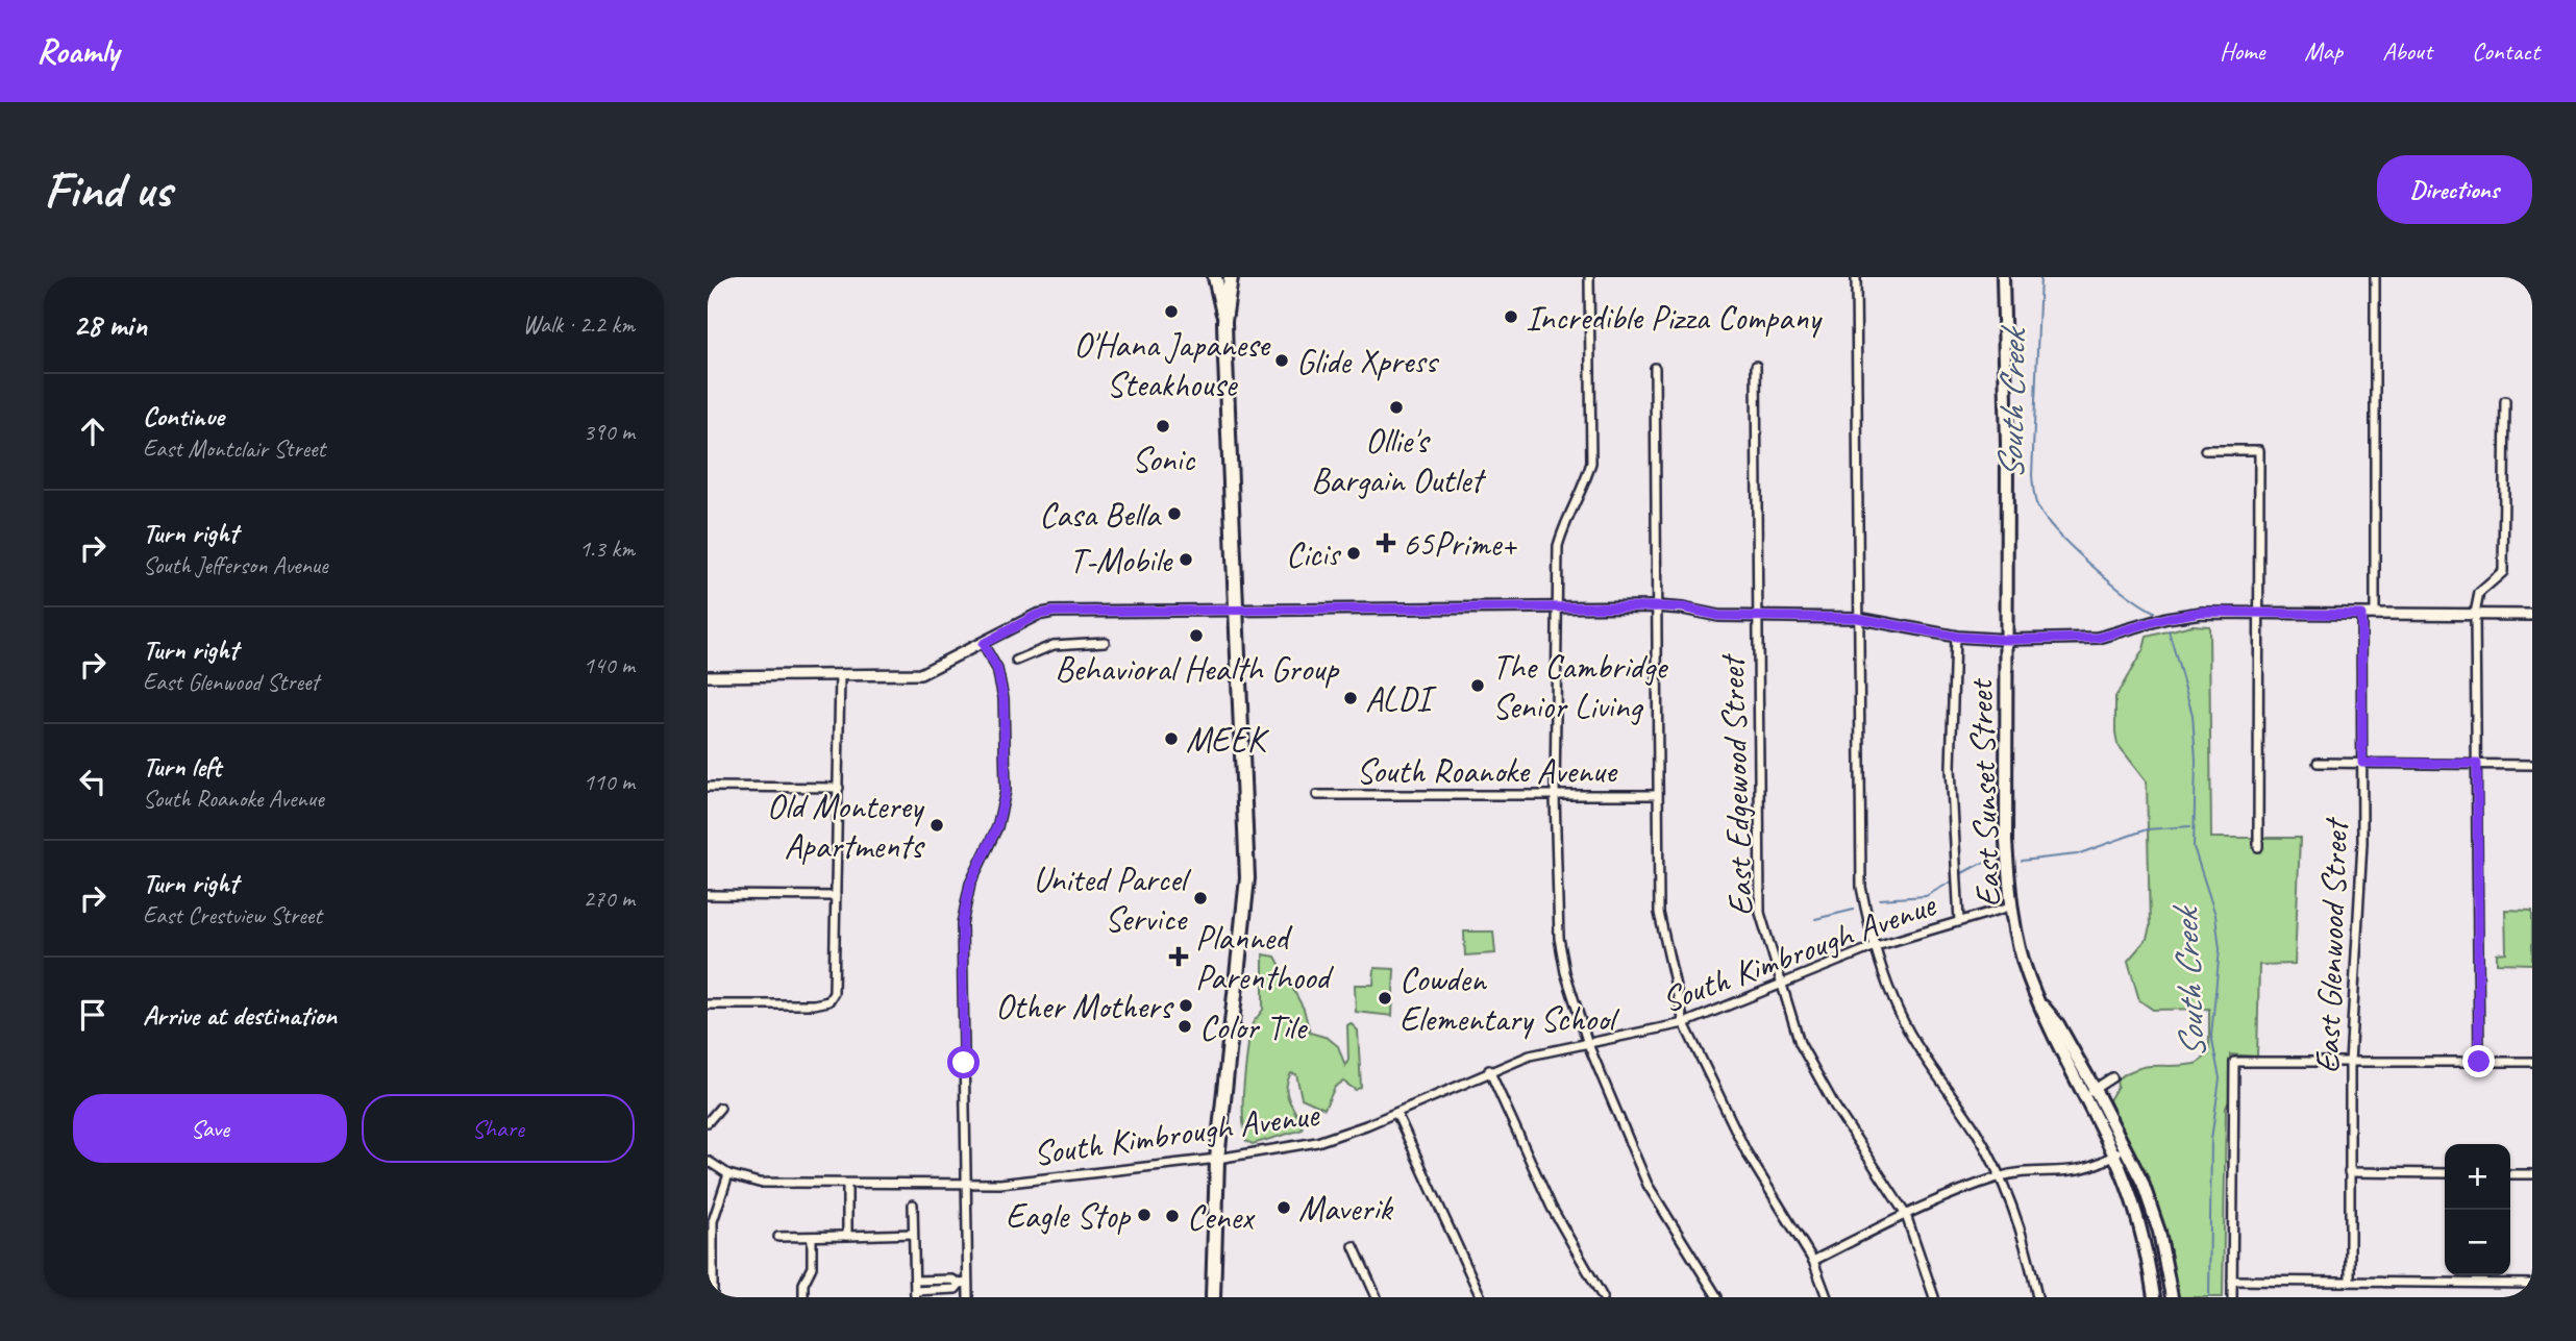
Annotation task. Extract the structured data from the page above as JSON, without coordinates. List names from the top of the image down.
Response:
{
  "streets": {
    "main road": ["East Sunset Street"],
    "street": [
      "South Roanoke Avenue",
      "East Edgewood Street",
      "East Glenwood Street",
      "South Kimbrough Avenue"
    ]
  },
  "crossings": [
    ["East Edgewood Street", "South Kimbrough Avenue"],
    ["East Sunset Street", "South Kimbrough Avenue"]
  ],
  "water": ["South Creek"],
  "places": {
    "other": [
      "O'Hana Japanese Steakhouse",
      "Incredible Pizza Company",
      "Glide Xpress",
      "Ollie's Bargain Outlet",
      "Sonic",
      "Casa Bella",
      "Cicis",
      "T-Mobile",
      "Behavioral Health Group",
      "The Cambridge Senior Living",
      "ALDI",
      "MEEK",
      "Old Monterey Apartments",
      "United Parcel Service",
      "Cowden Elementary School",
      "Other Mothers",
      "Color Tile",
      "Maverik",
      "Eagle Stop",
      "Cenex"
    ],
    "health": ["65Prime+", "Planned Parenthood"]
  },
  "page": {
    "header": "Roamly",
    "nav": [
      "Home",
      "Map",
      "About",
      "Contact"
    ],
    "buttons": [
      "Directions",
      ["Save", "Share"]
    ],
    "title": "Find us",
    "heading": ["28 min", "Walk · 2.2 km"],
    "list": [
      ["Continue", "East Montclair Street", "390 m"],
      ["Turn right", "South Jefferson Avenue", "1.3 km"],
      ["Turn right", "East Glenwood Street", "140 m"],
      ["Turn left", "South Roanoke Avenue", "110 m"],
      ["Turn right", "East Crestview Street", "270 m"],
      "Arrive at destination"
    ],
    "map_buttons": ["+", "−"]
  }
}
